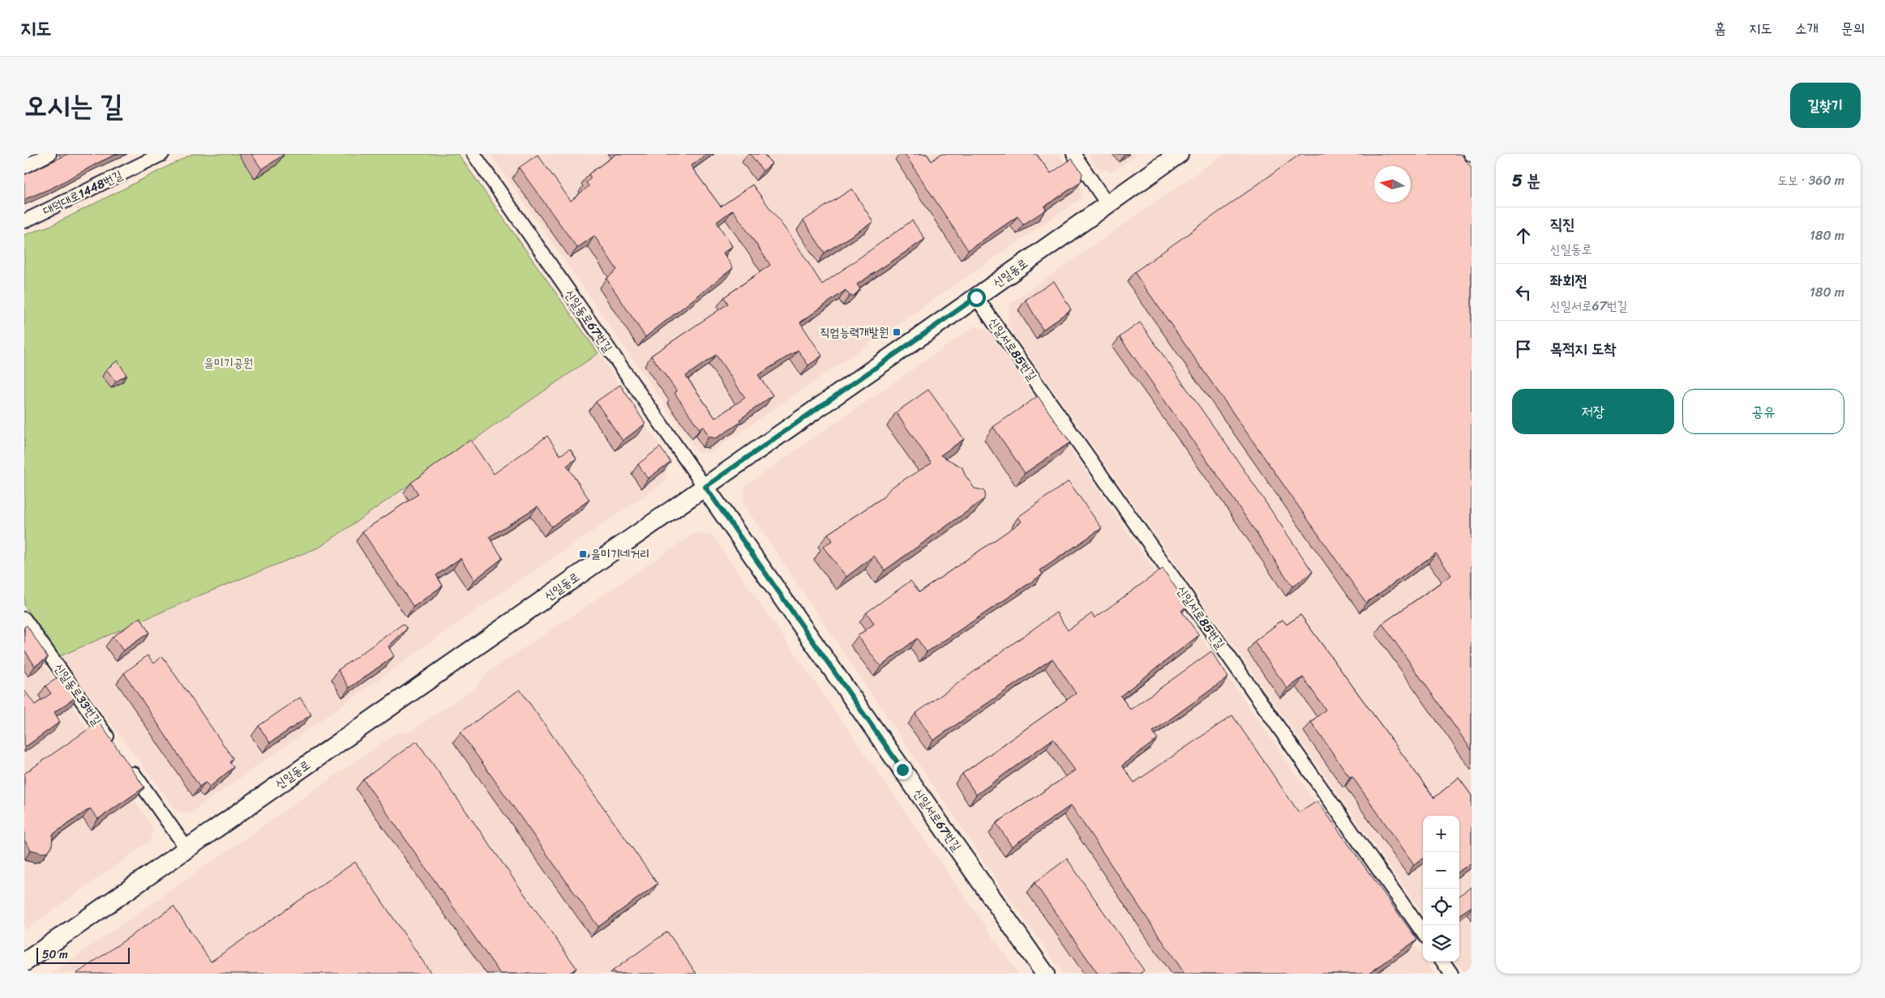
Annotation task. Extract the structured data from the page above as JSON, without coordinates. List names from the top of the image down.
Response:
{
  "streets": {
    "main road": ["신일동로", "신일서로67번길"],
    "street": [
      "대덕대로1448번길",
      "신일동로67번길",
      "신일서로85번길",
      "신일동로33번길"
    ]
  },
  "crossings": [
    ["신일동로", "신일동로67번길"],
    ["신일동로", "신일서로85번길"],
    ["신일동로", "신일서로67번길"],
    ["신일동로67번길", "신일서로67번길"]
  ],
  "parks": ["을미기공원"],
  "places": {
    "transit": ["직업능력개발원", "을미기네거리"]
  },
  "scale_bar": "50 m",
  "north": "left",
  "page": {
    "header": "지도",
    "nav": [
      "홈",
      "지도",
      "소개",
      "문의"
    ],
    "title": "오시는 길",
    "buttons": [
      "길찾기",
      ["저장", "공유"]
    ],
    "heading": ["5 분", "도보 · 360 m"],
    "list": [
      ["직진", "신일동로", "180 m"],
      ["좌회전", "신일서로67번길", "180 m"],
      "목적지 도착"
    ],
    "map_buttons": ["+", "−"],
    "scale": "50 m"
  }
}
